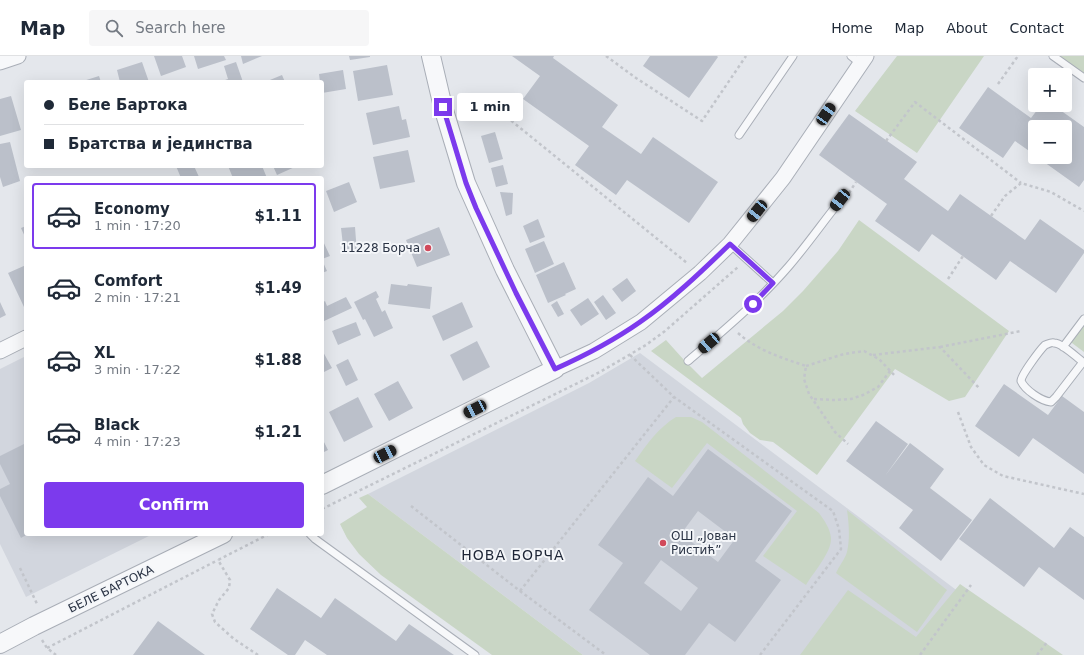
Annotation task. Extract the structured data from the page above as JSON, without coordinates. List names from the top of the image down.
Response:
{
  "streets": {
    "street": ["БЕЛЕ БАРТОКА"]
  },
  "districts": ["НОВА БОРЧА"],
  "places": ["11228 Борча", "ОШ „Јован Ристић”"],
  "page": {
    "header": "Map",
    "search": "Search here",
    "nav": [
      "Home",
      "Map",
      "About",
      "Contact"
    ],
    "map_buttons": ["+", "−"],
    "banner": ["Беле Бартока", "Братства и јединства"],
    "bubble": "1 min",
    "list": [
      {
        "name": "Economy",
        "note": "1 min · 17:20",
        "value": "$1.11"
      },
      {
        "name": "Comfort",
        "note": "2 min · 17:21",
        "value": "$1.49"
      },
      {
        "name": "XL",
        "note": "3 min · 17:22",
        "value": "$1.88"
      },
      {
        "name": "Black",
        "note": "4 min · 17:23",
        "value": "$1.21"
      }
    ],
    "buttons": "Confirm"
  }
}
